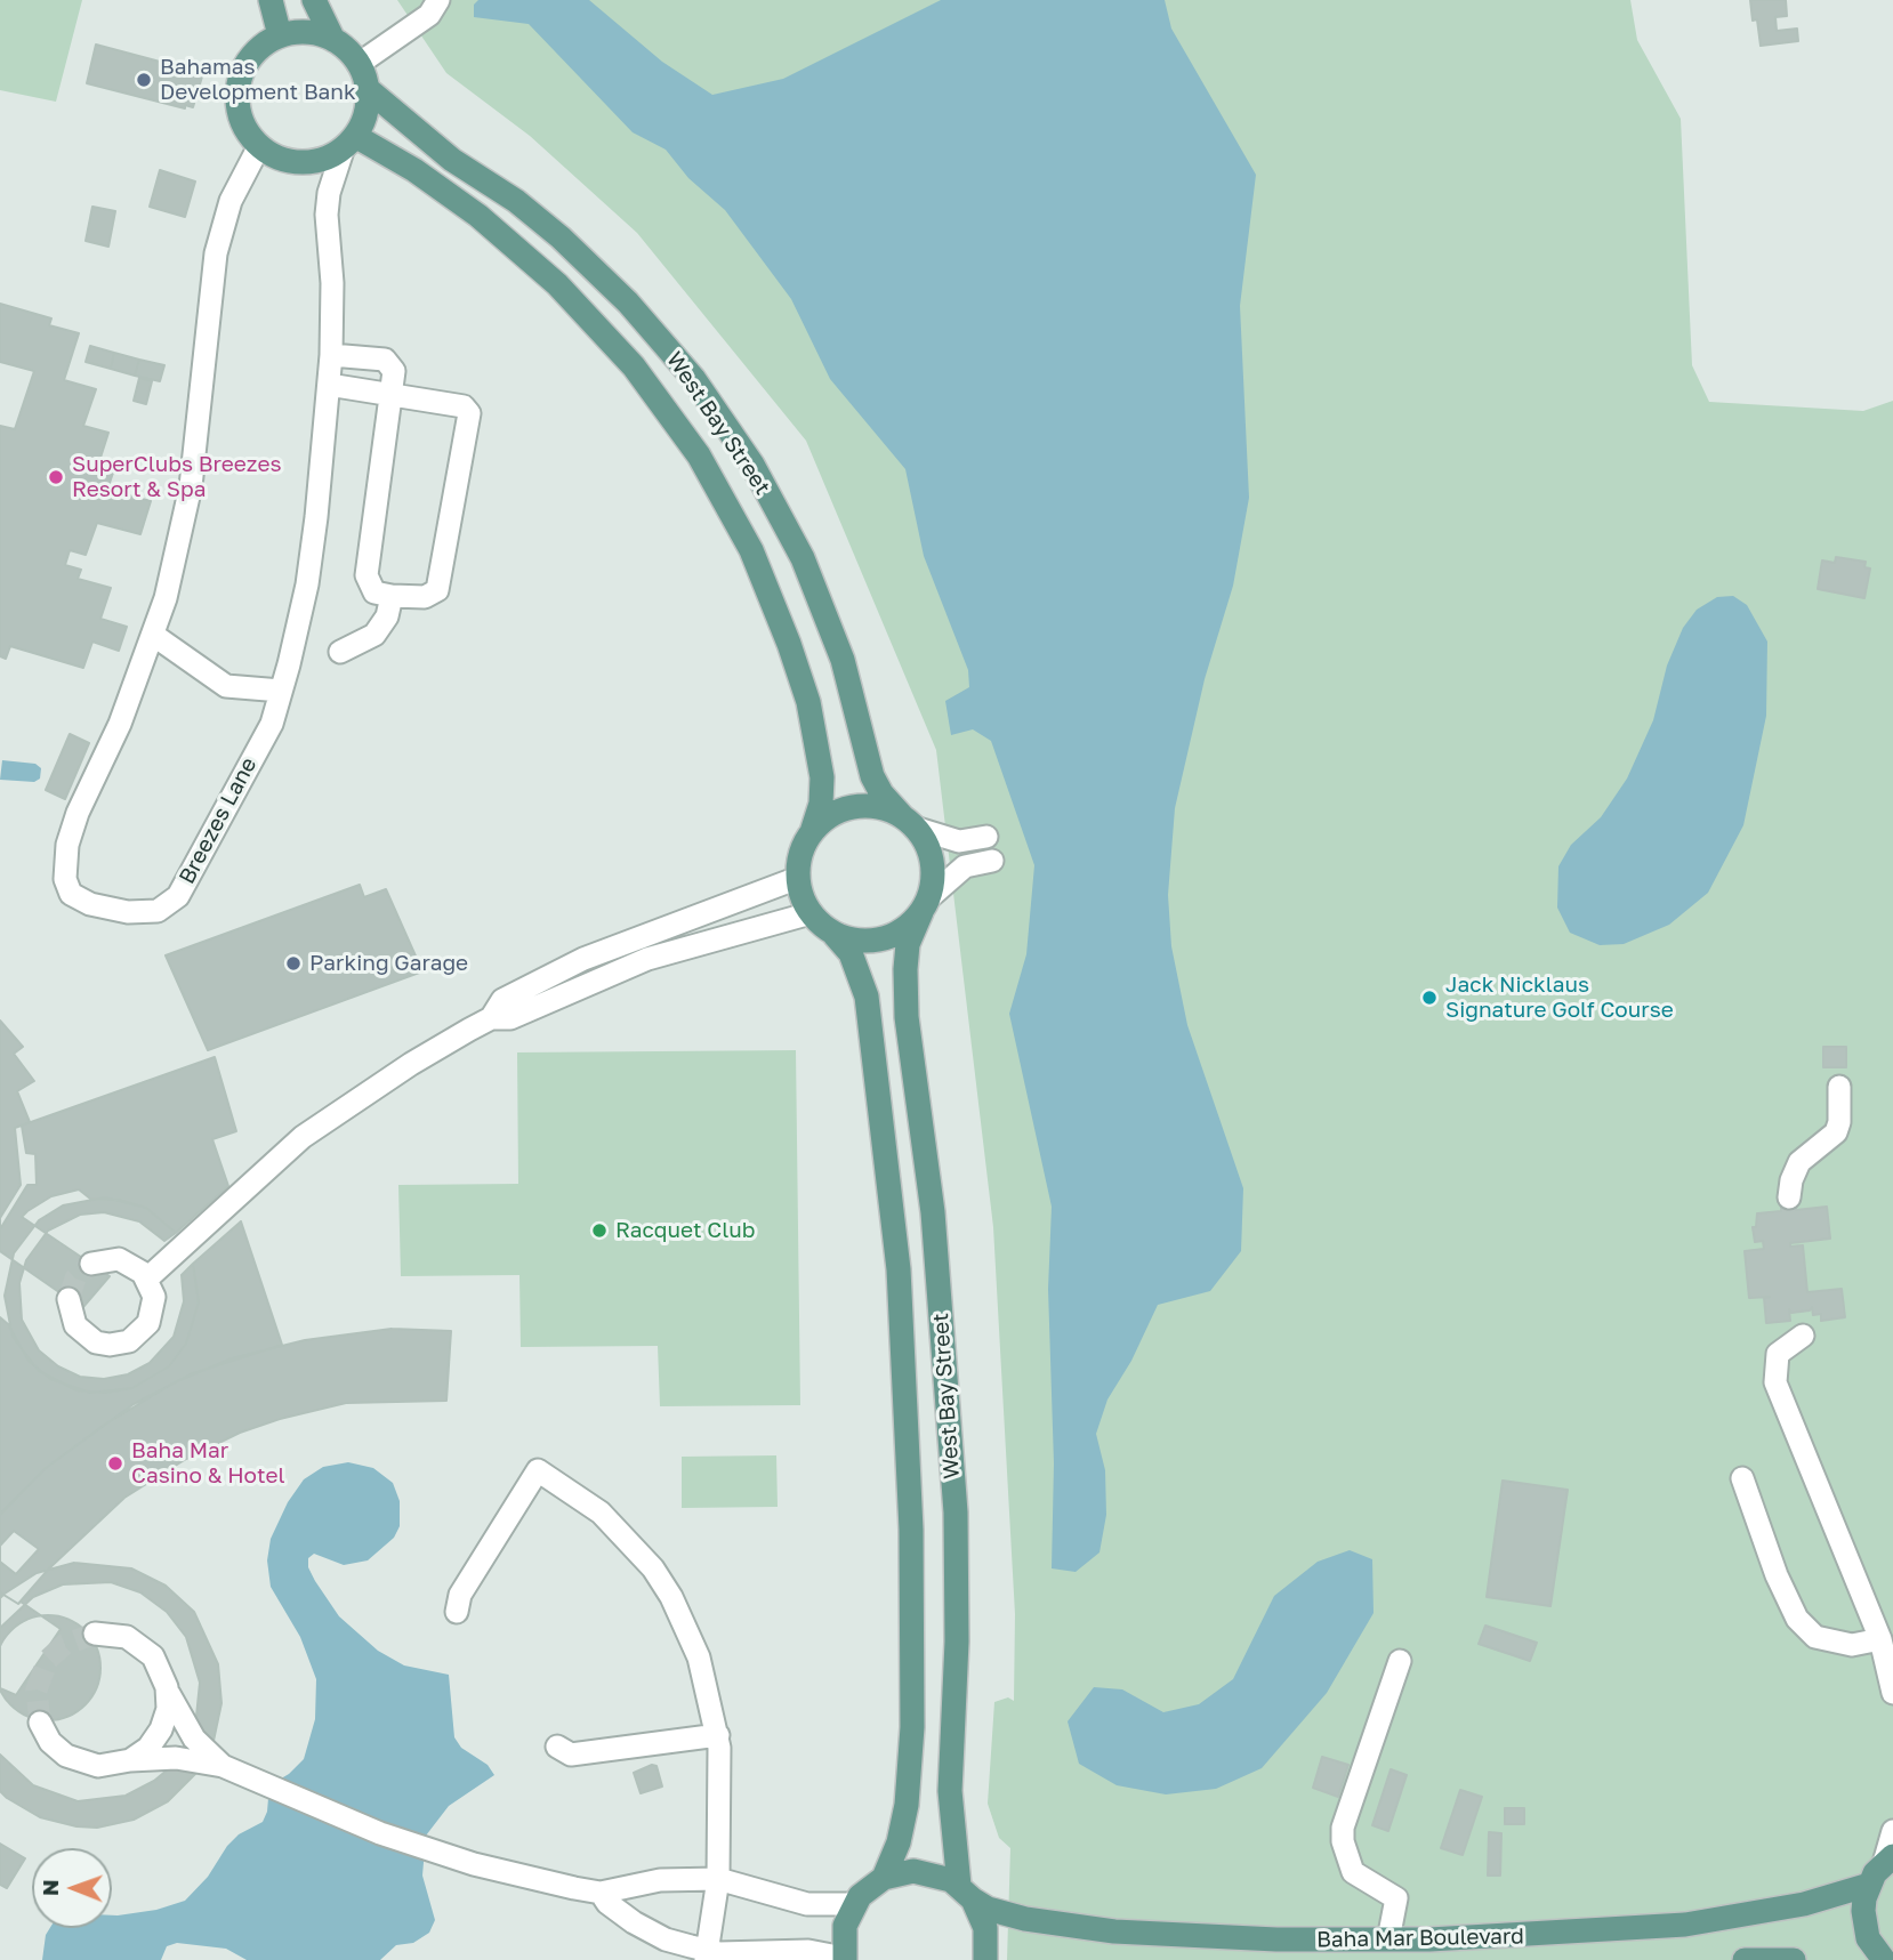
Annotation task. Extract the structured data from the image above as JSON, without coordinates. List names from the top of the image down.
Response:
{
  "streets": {
    "main road": ["West Bay Street", "Baha Mar Boulevard"],
    "street": ["Breezes Lane"]
  },
  "crossings": [
    ["West Bay Street", "Breezes Lane"],
    ["West Bay Street", "Baha Mar Boulevard"]
  ],
  "places": [
    "Bahamas Development Bank",
    "SuperClubs Breezes Resort & Spa",
    "Parking Garage",
    "Jack Nicklaus Signature Golf Course",
    "Racquet Club",
    "Baha Mar Casino & Hotel"
  ],
  "north": "left"
}
